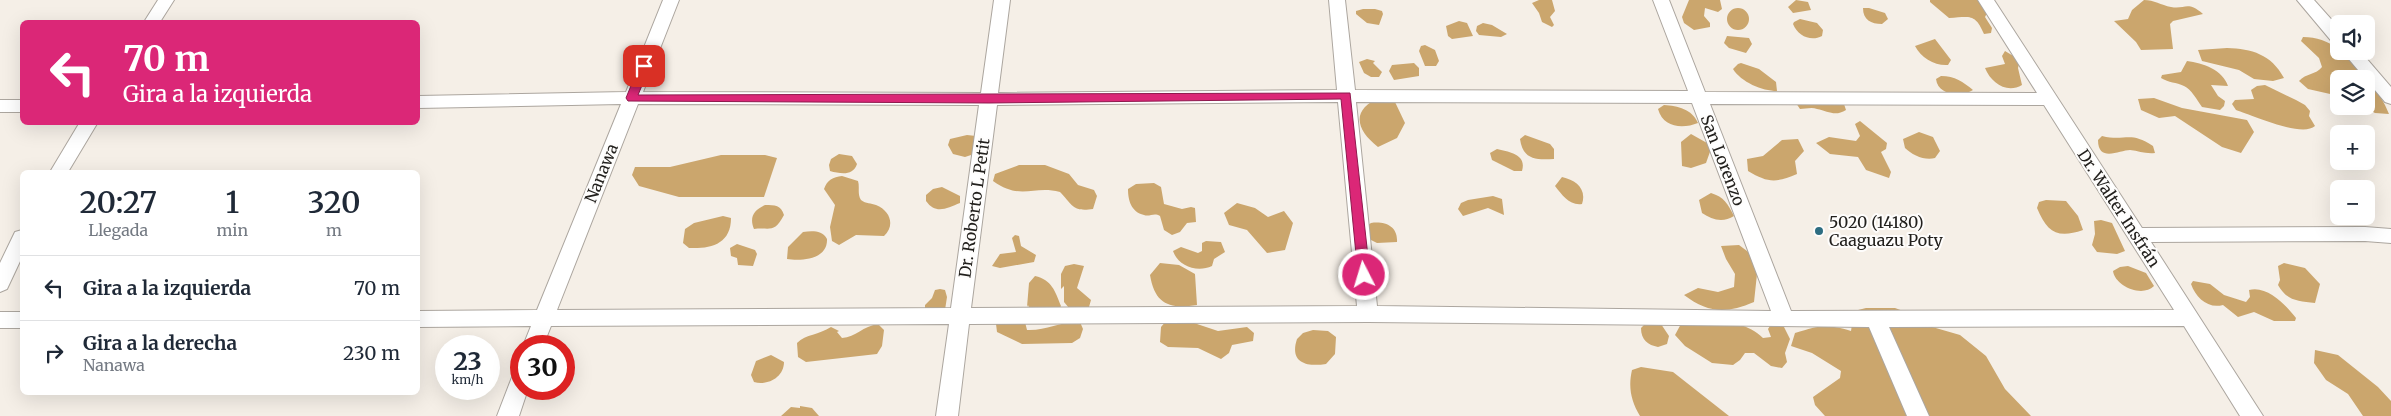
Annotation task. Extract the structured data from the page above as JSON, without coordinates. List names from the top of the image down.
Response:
{
  "streets": {
    "street": [
      "San Lorenzo",
      "Nanawa",
      "Dr. Roberto L Petit",
      "Dr. Walter Insfrán"
    ]
  },
  "places": ["5020 (14180) Caaguazu Poty"],
  "page": {
    "map_buttons": ["+", "−"],
    "turn": ["70 m", "Gira a la izquierda"],
    "eta": [
      "20:27",
      "Llegada",
      "1",
      "min",
      "320",
      "m"
    ],
    "list": [
      {
        "name": "Gira a la izquierda",
        "value": "70 m"
      },
      {
        "name": "Gira a la derecha",
        "note": "Nanawa",
        "value": "230 m"
      }
    ],
    "speed": "23 km/h",
    "limit": "30"
  }
}
